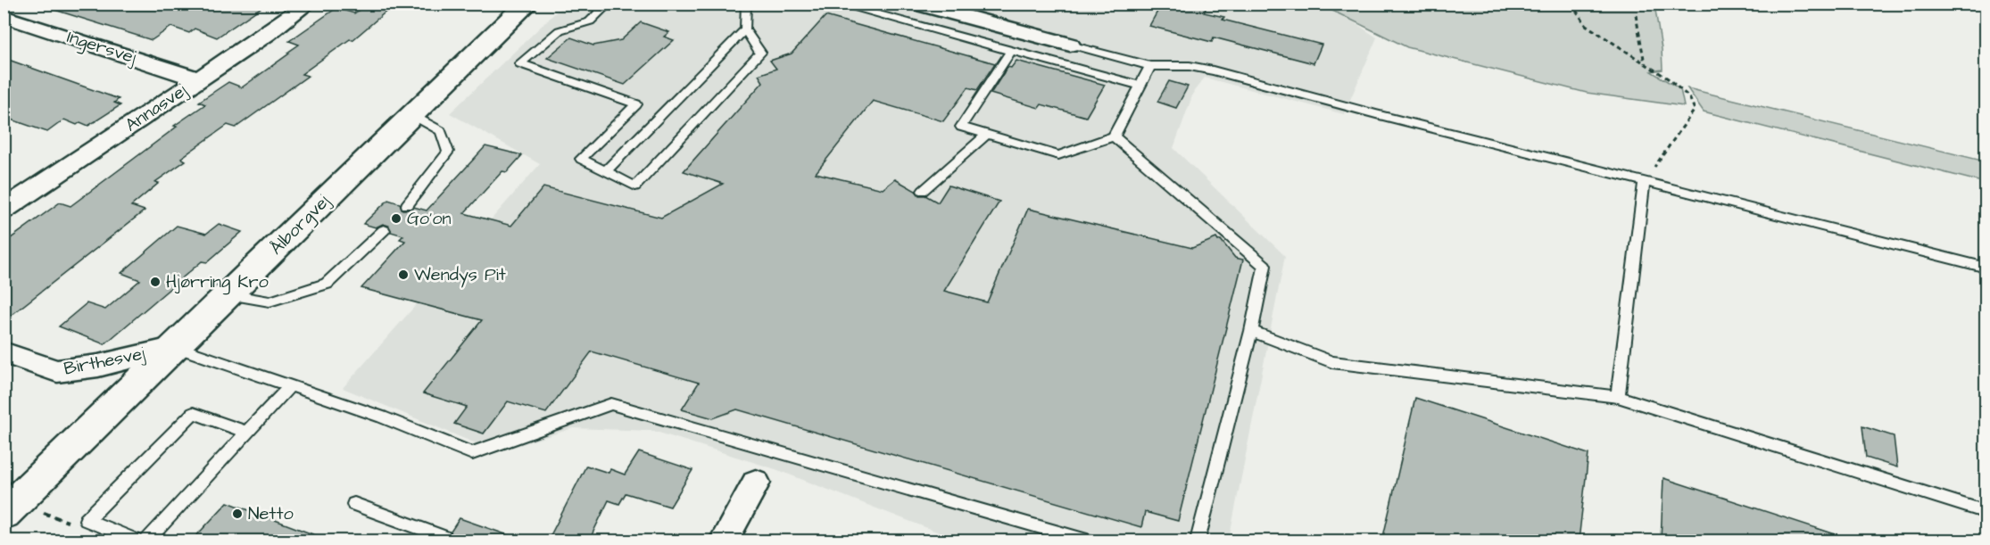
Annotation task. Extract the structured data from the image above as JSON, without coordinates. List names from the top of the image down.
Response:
{
  "streets": {
    "main road": ["Ålborgvej"],
    "street": ["Ingersvej", "Annasvej", "Birthesvej"]
  },
  "crossings": [
    ["Ingersvej", "Annasvej"],
    ["Ålborgvej", "Birthesvej"]
  ],
  "places": [
    "Go'on",
    "Wendys Pit",
    "Hjørring Kro",
    "Netto"
  ]
}
